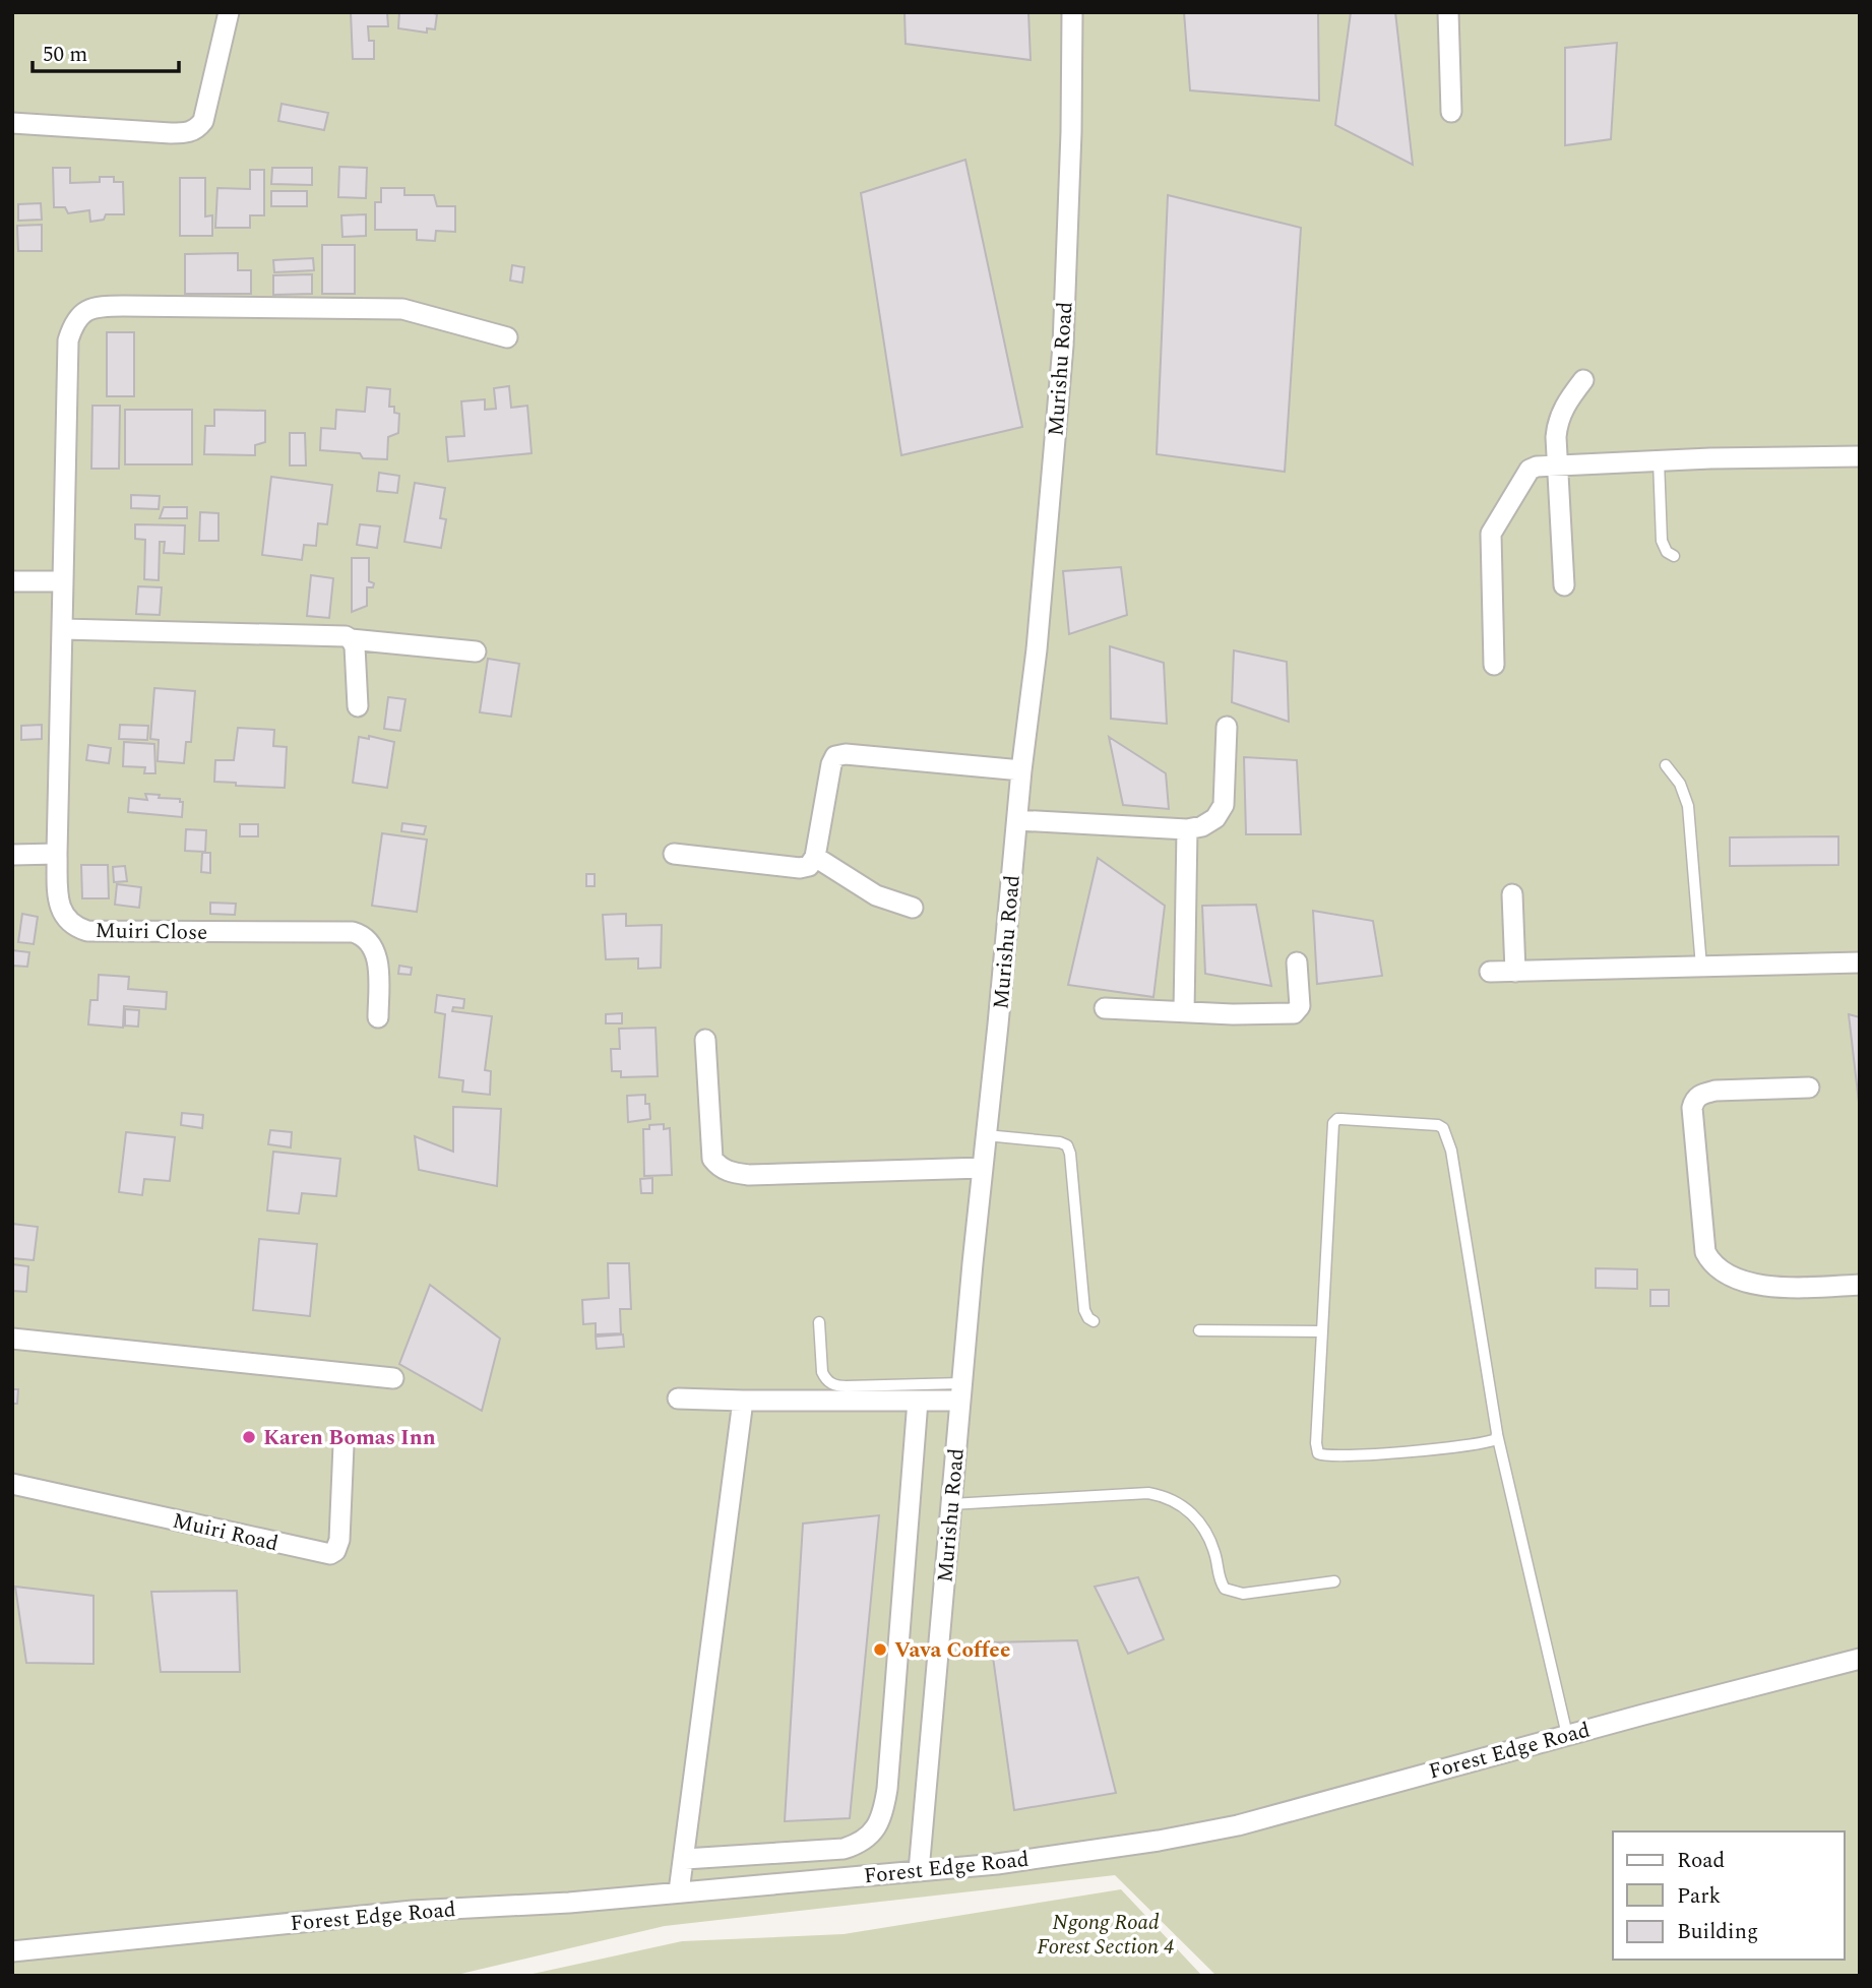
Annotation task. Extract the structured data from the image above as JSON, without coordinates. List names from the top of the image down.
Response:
{
  "streets": {
    "street": [
      "Murishu Road",
      "Muiri Close",
      "Muiri Road",
      "Forest Edge Road"
    ]
  },
  "crossings": [
    ["Murishu Road", "Forest Edge Road"]
  ],
  "parks": ["Ngong Road Forest Section 4"],
  "places": ["Karen Bomas Inn", "Vava Coffee"],
  "legend": ["Road", "Park", "Building"],
  "scale_bar": "50 m"
}
